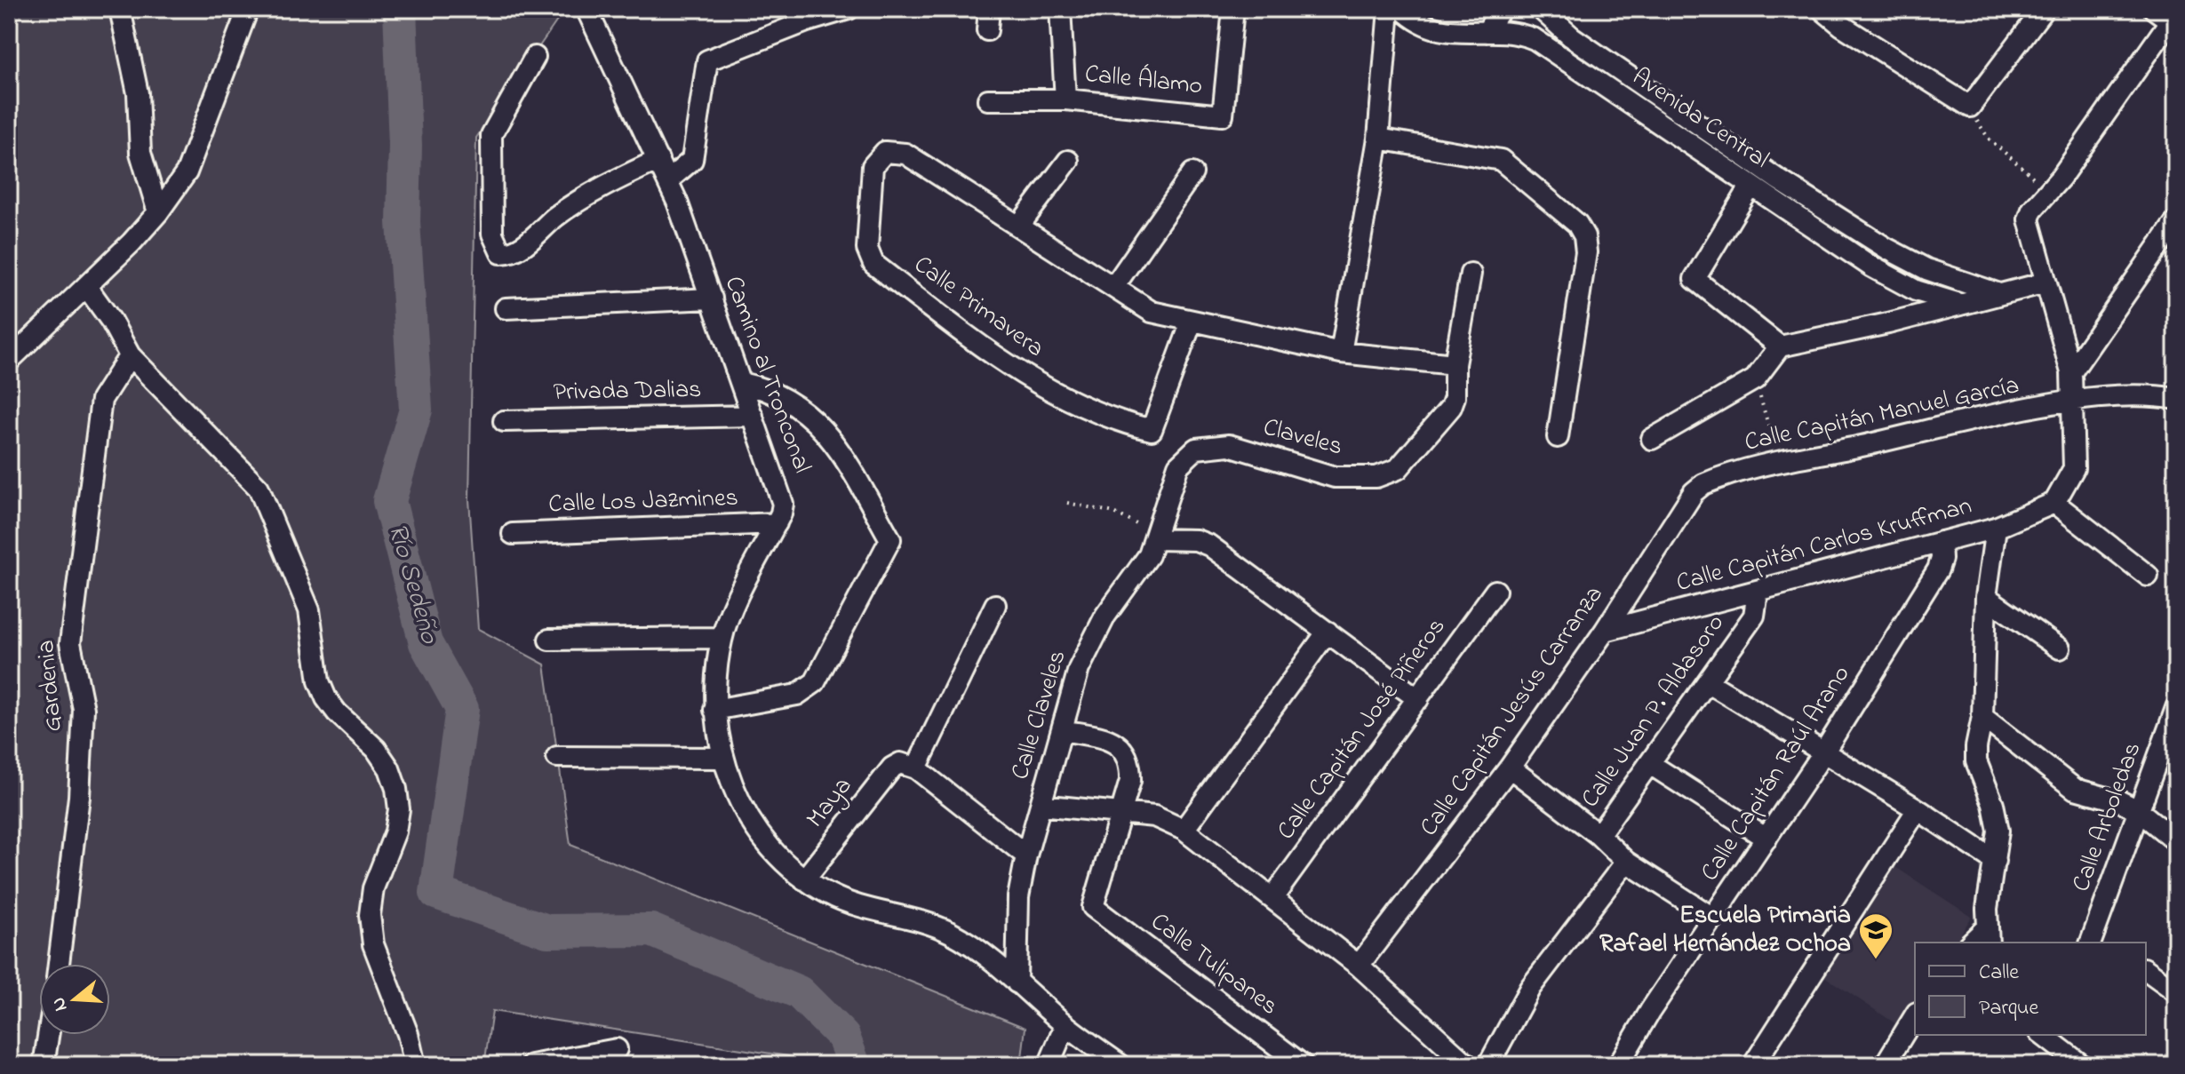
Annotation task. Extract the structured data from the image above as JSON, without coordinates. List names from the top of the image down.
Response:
{
  "streets": {
    "street": [
      "Calle Álamo",
      "Avenida Central",
      "Calle Primavera",
      "Camino al Tronconal",
      "Privada Dalias",
      "Calle Capitán Manuel García",
      "Claveles",
      "Calle Los Jazmines",
      "Calle Capitán Carlos Kruffman",
      "Gardenia",
      "Calle Capitán Jesús Carranza",
      "Calle Juan P. Aldasoro",
      "Calle Claveles",
      "Calle Capitán José Piñeros",
      "Calle Capitán Raúl Arano",
      "Maya",
      "Calle Arboledas",
      "Calle Tulipanes"
    ]
  },
  "crossings": [
    ["Camino al Tronconal", "Privada Dalias"],
    ["Camino al Tronconal", "Calle Los Jazmines"],
    ["Camino al Tronconal", "Calle Claveles"],
    ["Camino al Tronconal", "Maya"],
    ["Calle Capitán Manuel García", "Calle Capitán Jesús Carranza"],
    ["Claveles", "Calle Claveles"],
    ["Calle Capitán Carlos Kruffman", "Calle Capitán Jesús Carranza"],
    ["Calle Capitán Carlos Kruffman", "Calle Juan P. Aldasoro"],
    ["Calle Capitán Carlos Kruffman", "Calle Capitán Raúl Arano"],
    ["Calle Juan P. Aldasoro", "Calle Capitán Raúl Arano"]
  ],
  "water": ["Río Sedeño"],
  "places": {
    "school or university": ["Escuela Primaria Rafael Hernández Ochoa"]
  },
  "legend": ["Calle", "Parque"],
  "north": "left"
}
